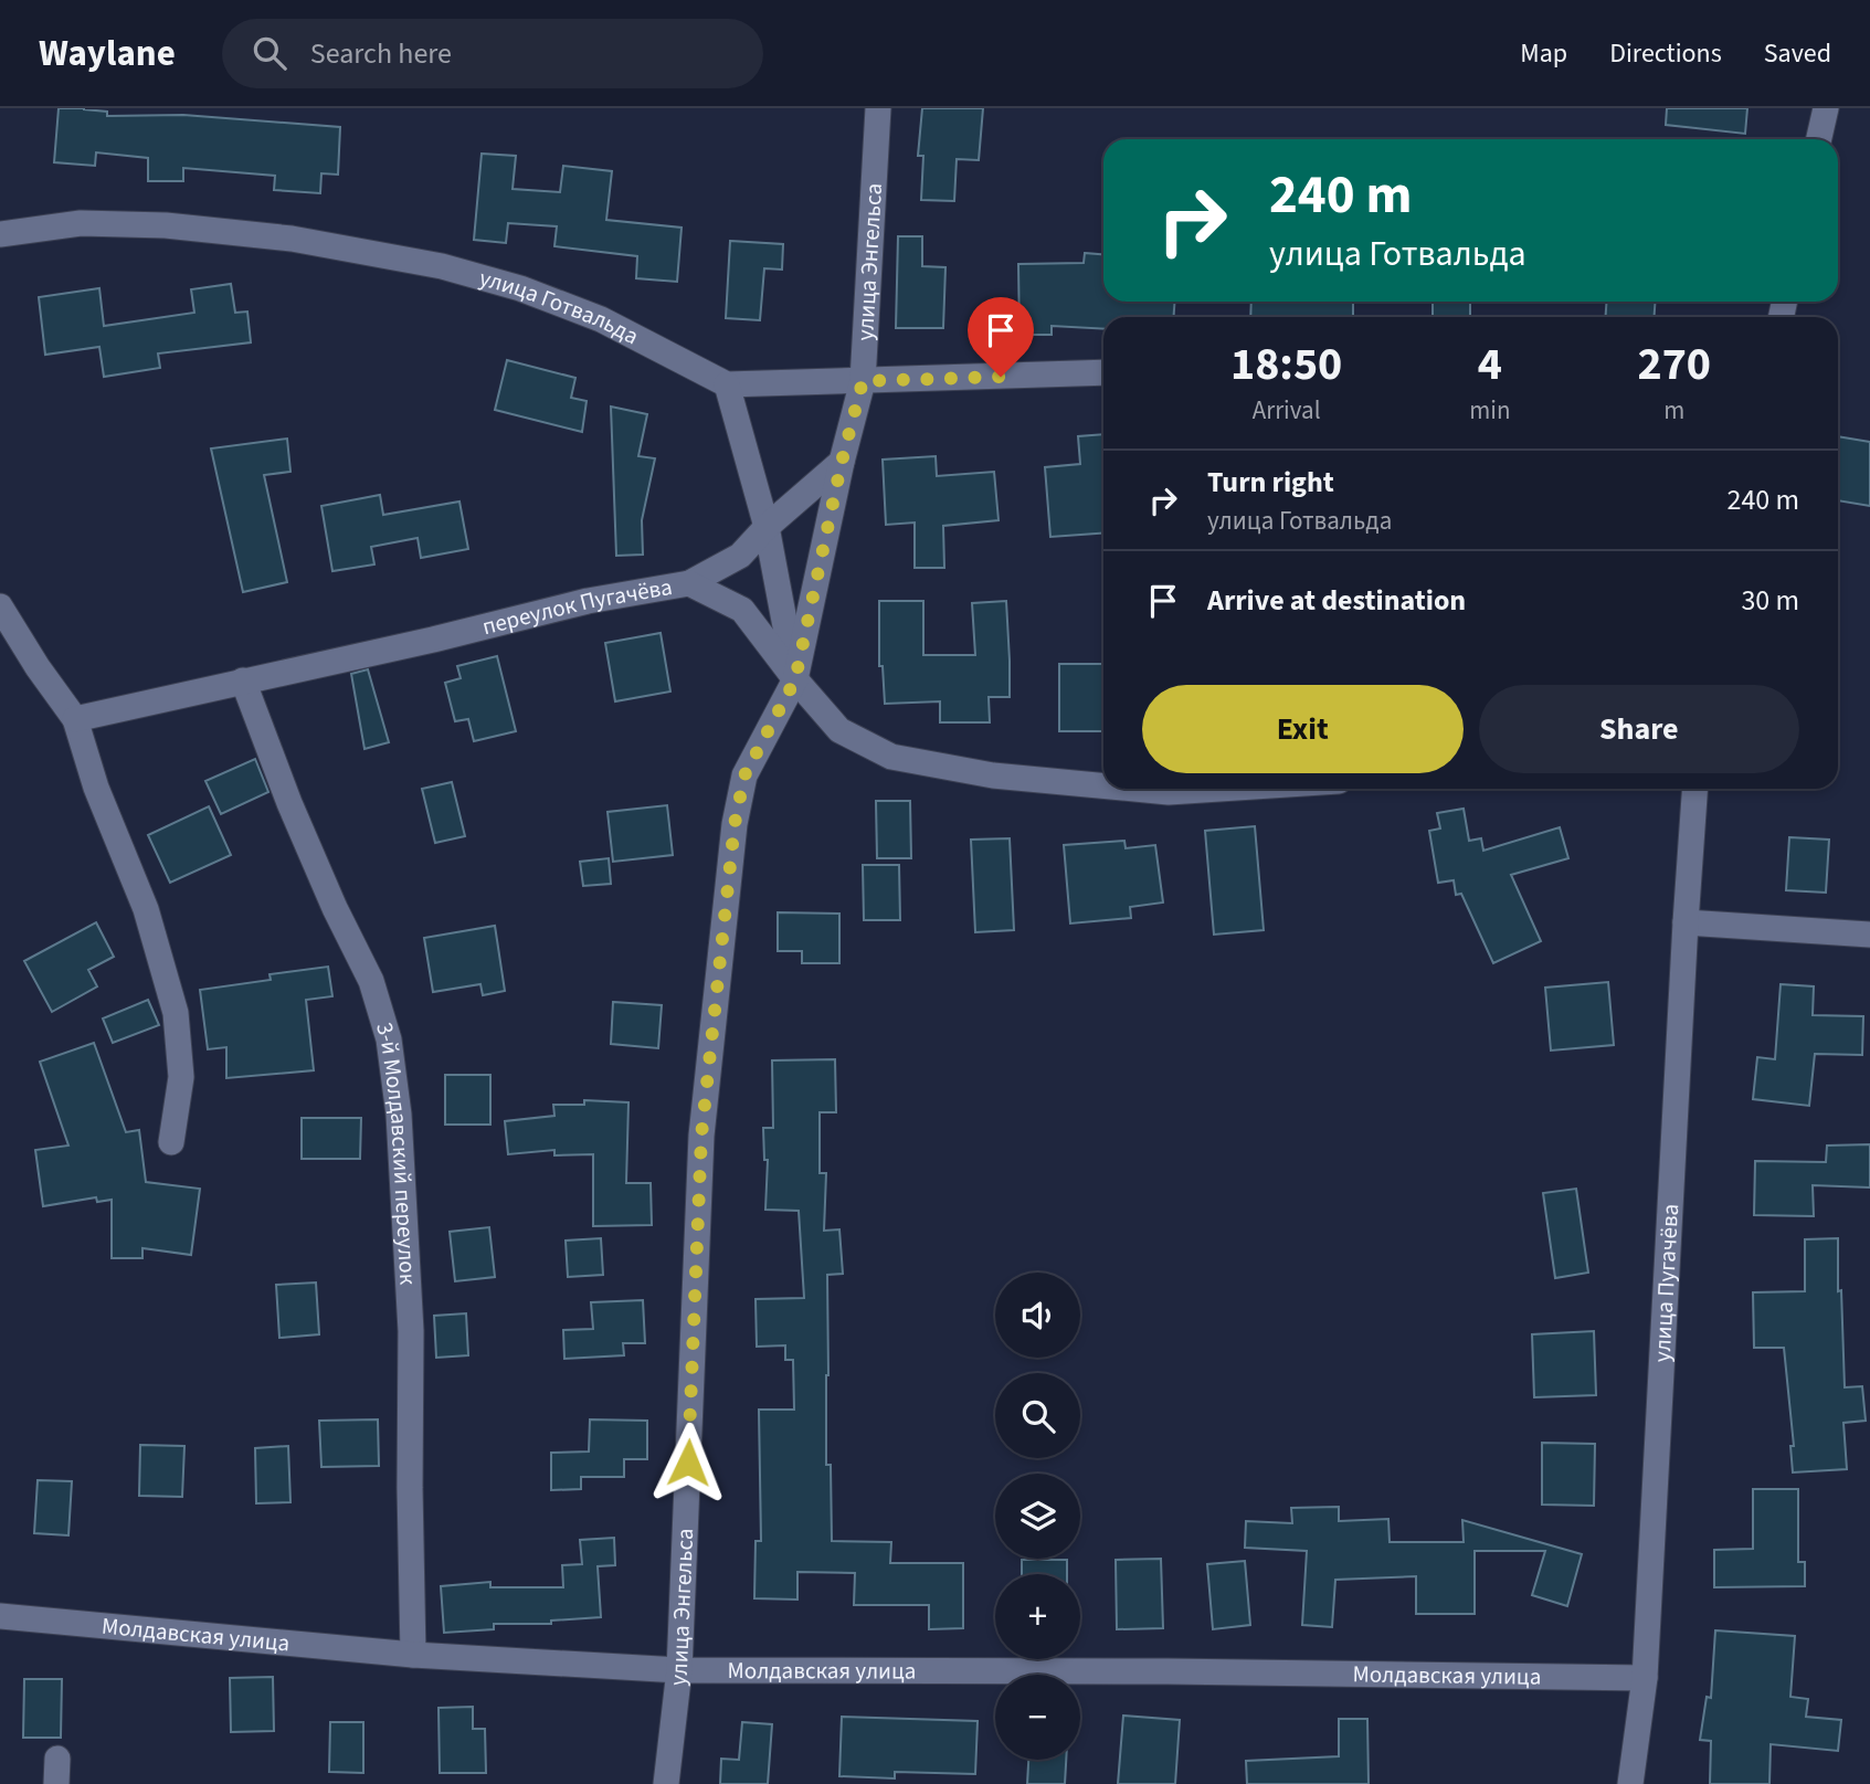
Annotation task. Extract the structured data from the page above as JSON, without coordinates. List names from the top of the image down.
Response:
{
  "streets": {
    "street": [
      "улица Энгельса",
      "улица Готвальда",
      "переулок Пугачёва",
      "3-й Молдавский переулок",
      "улица Пугачёва",
      "Молдавская улица"
    ]
  },
  "crossings": [
    ["улица Энгельса", "улица Готвальда"],
    ["улица Энгельса", "переулок Пугачёва"],
    ["улица Энгельса", "Молдавская улица"],
    ["переулок Пугачёва", "3-й Молдавский переулок"],
    ["3-й Молдавский переулок", "Молдавская улица"],
    ["улица Пугачёва", "Молдавская улица"]
  ],
  "page": {
    "header": "Waylane",
    "search": "Search here",
    "nav": ["Map", "Directions", "Saved"],
    "turn": ["240 m", "улица Готвальда"],
    "eta": [
      "18:50",
      "Arrival",
      "4",
      "min",
      "270",
      "m"
    ],
    "list": [
      {
        "name": "Turn right",
        "note": "улица Готвальда",
        "value": "240 m"
      },
      {
        "name": "Arrive at destination",
        "value": "30 m"
      }
    ],
    "buttons": ["Exit", "Share"],
    "map_buttons": ["+", "−"]
  }
}
